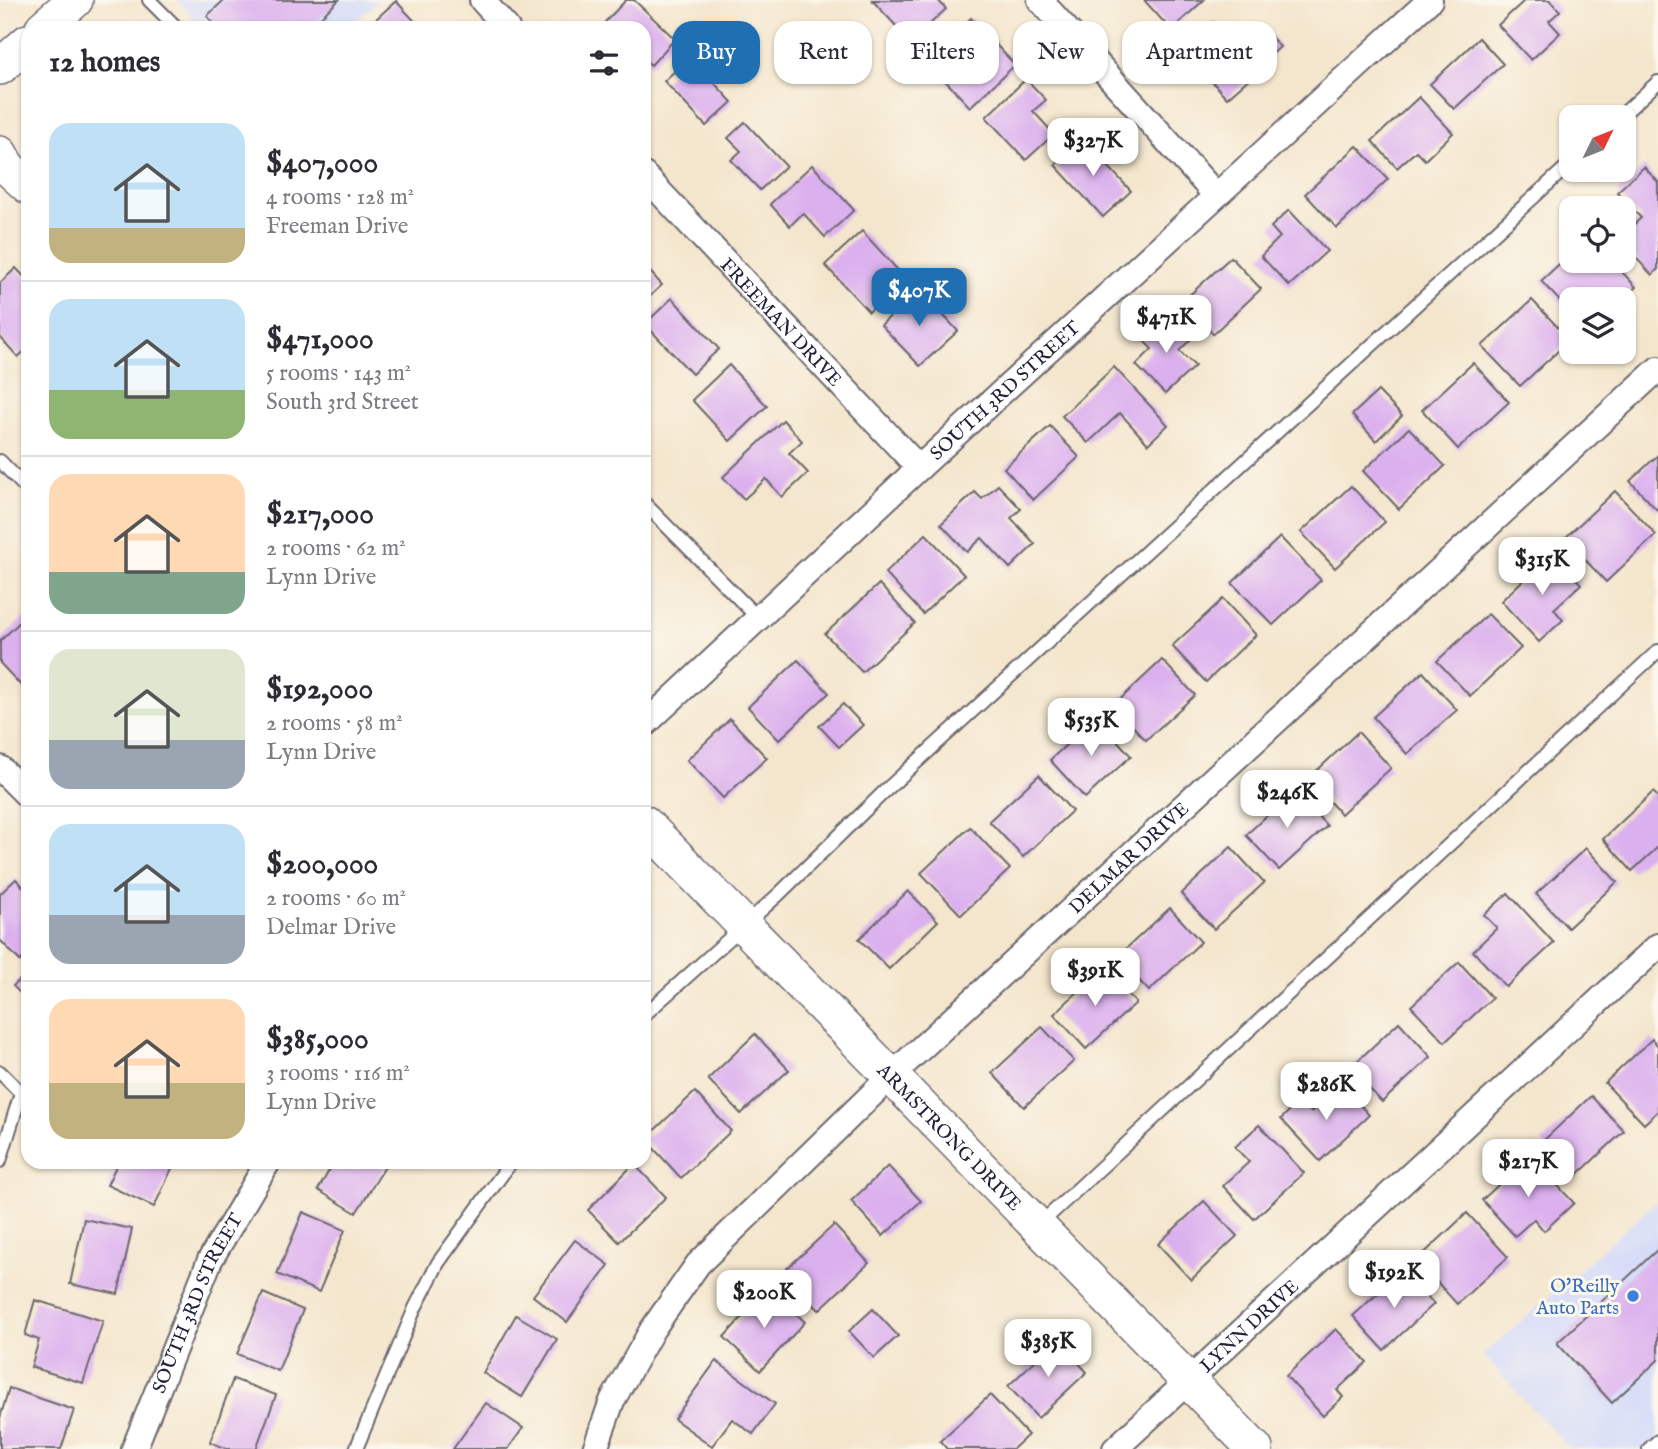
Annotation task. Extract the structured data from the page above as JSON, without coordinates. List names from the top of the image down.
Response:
{
  "streets": {
    "street": [
      "FREEMAN DRIVE",
      "SOUTH 3RD STREET",
      "DELMAR DRIVE",
      "ARMSTRONG DRIVE",
      "LYNN DRIVE"
    ]
  },
  "crossings": [
    ["FREEMAN DRIVE", "SOUTH 3RD STREET"],
    ["DELMAR DRIVE", "ARMSTRONG DRIVE"],
    ["ARMSTRONG DRIVE", "LYNN DRIVE"]
  ],
  "places": ["O'Reilly Auto Parts"],
  "north": "top right",
  "page": {
    "chip": [
      "Buy",
      "Rent",
      "Filters",
      "New",
      "Apartment"
    ],
    "heading": "12 homes",
    "list": [
      {
        "name": "$407,000",
        "note": "4 rooms · 128 m² · Freeman Drive"
      },
      {
        "name": "$471,000",
        "note": "5 rooms · 143 m² · South 3rd Street"
      },
      {
        "name": "$217,000",
        "note": "2 rooms · 62 m² · Lynn Drive"
      },
      {
        "name": "$192,000",
        "note": "2 rooms · 58 m² · Lynn Drive"
      },
      {
        "name": "$200,000",
        "note": "2 rooms · 60 m² · Delmar Drive"
      },
      {
        "name": "$385,000",
        "note": "3 rooms · 116 m² · Lynn Drive"
      }
    ],
    "price": [
      "$327K",
      "$407K",
      "$471K",
      "$315K",
      "$535K",
      "$246K",
      "$391K",
      "$286K",
      "$217K",
      "$192K",
      "$200K",
      "$385K"
    ]
  }
}
